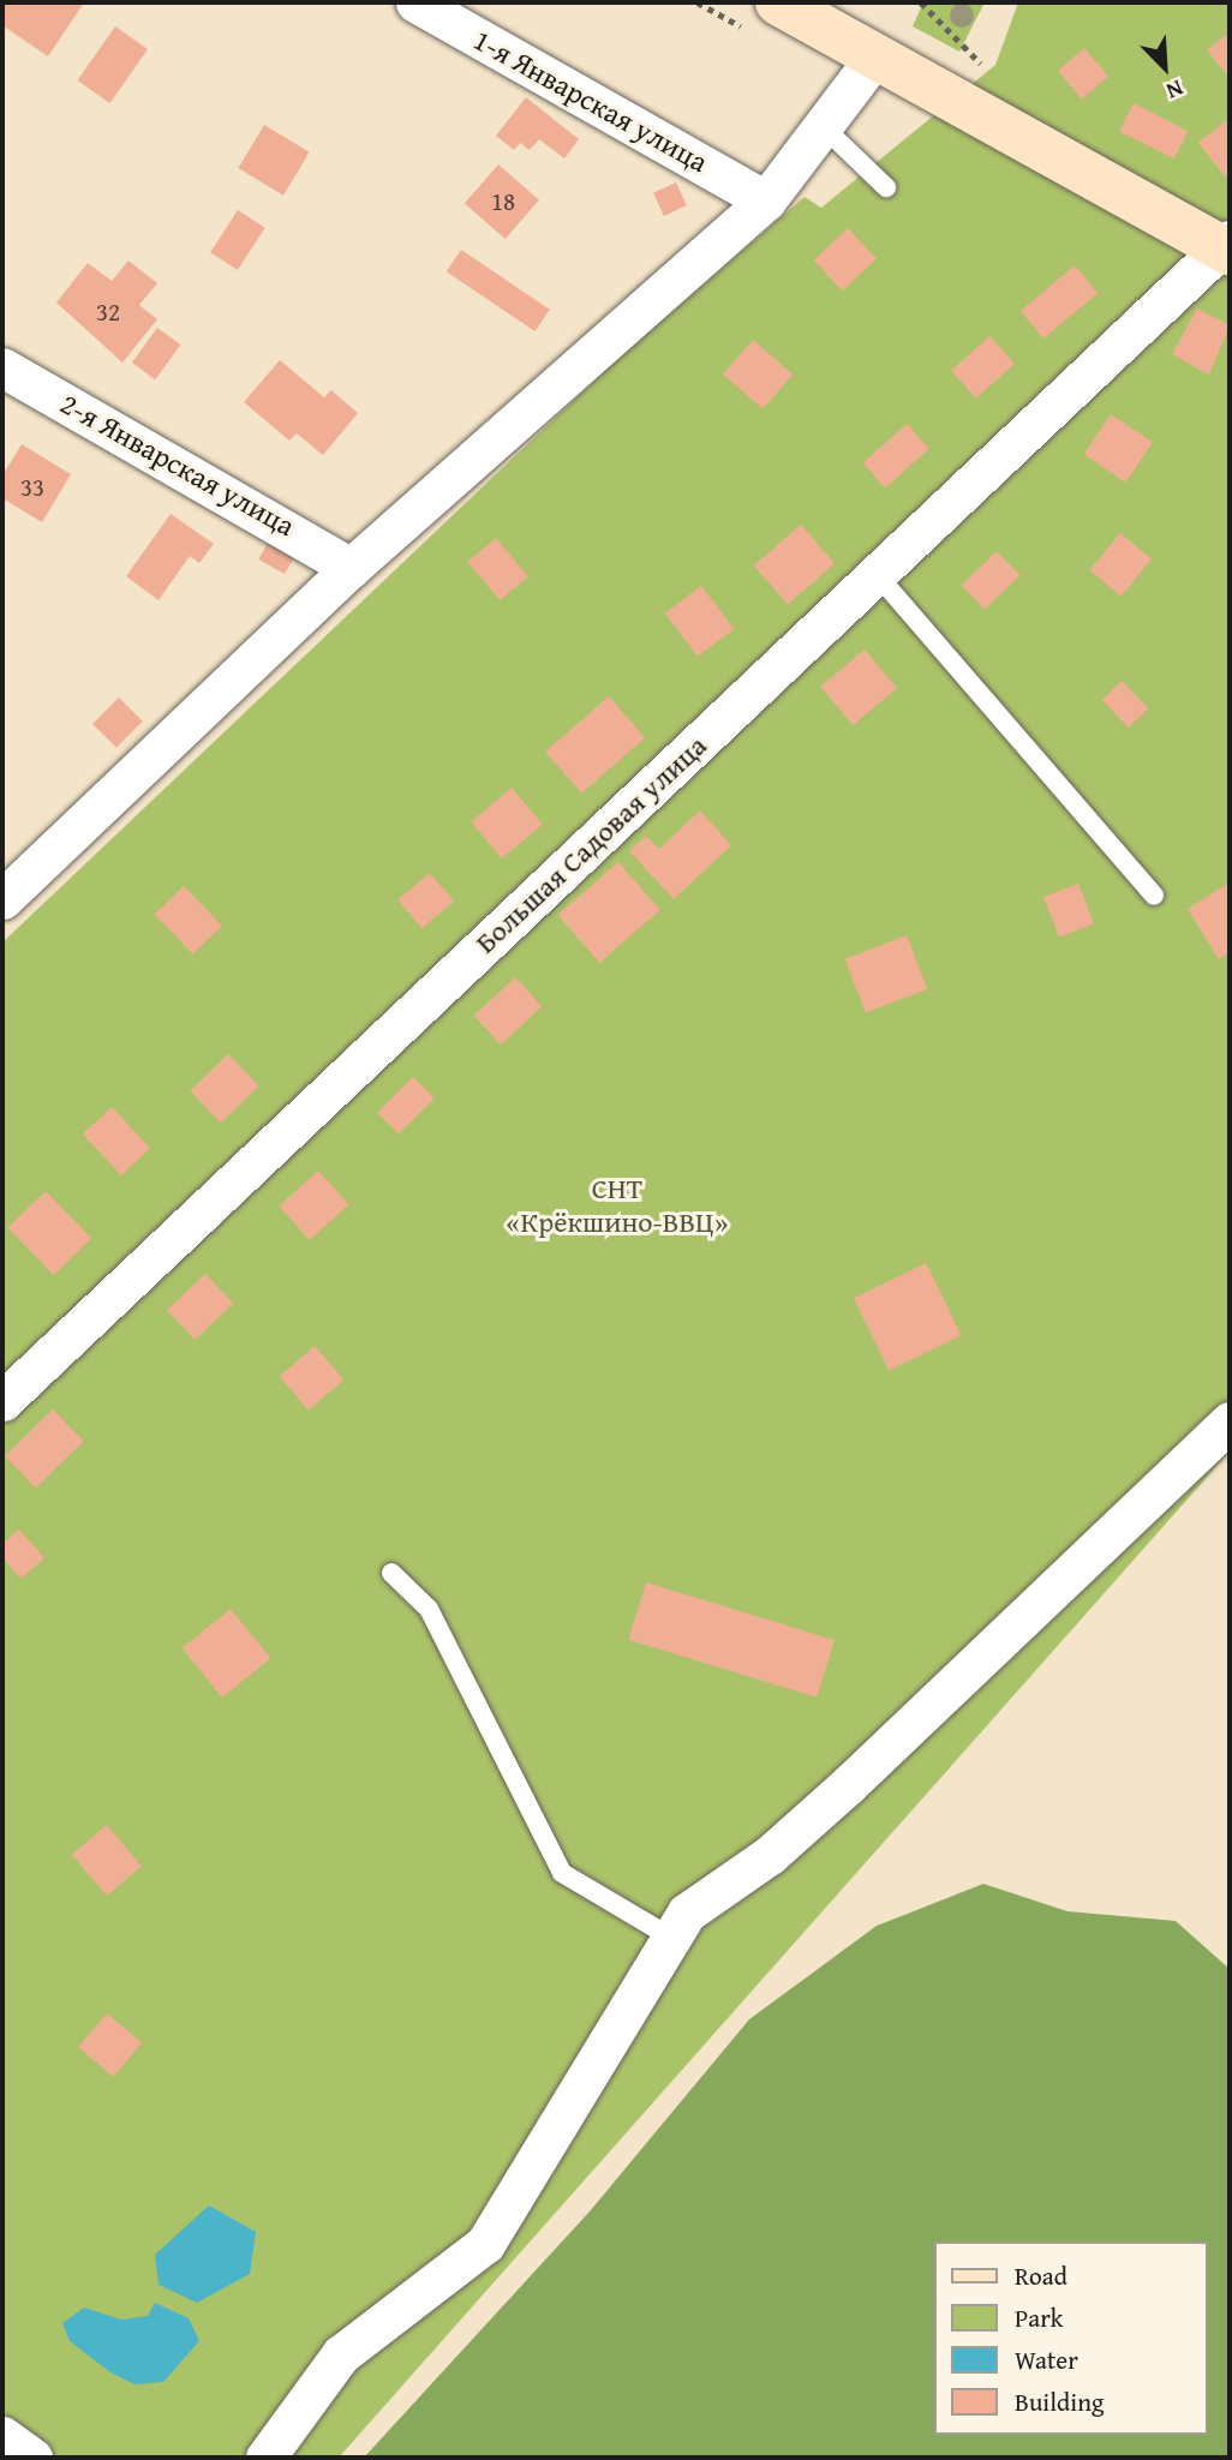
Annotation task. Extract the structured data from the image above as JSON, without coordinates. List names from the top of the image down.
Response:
{
  "streets": {
    "street": ["1-я Январская улица", "2-я Январская улица", "Большая Садовая улица"]
  },
  "parks": ["СНТ «Крёкшино-ВВЦ»"],
  "house_numbers": ["18", "32", "33"],
  "legend": [
    "Road",
    "Park",
    "Water",
    "Building"
  ],
  "north": "bottom right"
}
